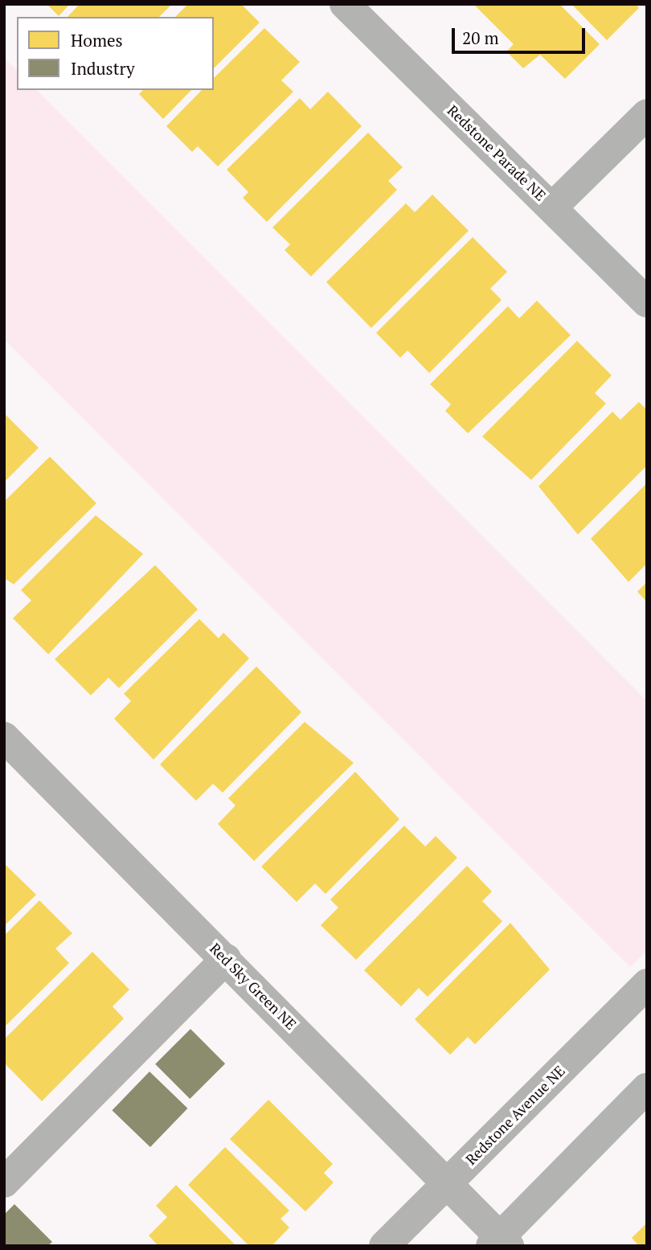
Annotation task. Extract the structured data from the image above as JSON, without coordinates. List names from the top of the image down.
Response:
{
  "streets": {
    "street": ["Redstone Parade NE", "Red Sky Green NE", "Redstone Avenue NE"]
  },
  "crossings": [
    ["Red Sky Green NE", "Redstone Avenue NE"]
  ],
  "legend": ["Homes", "Industry"],
  "scale_bar": "20 m"
}
